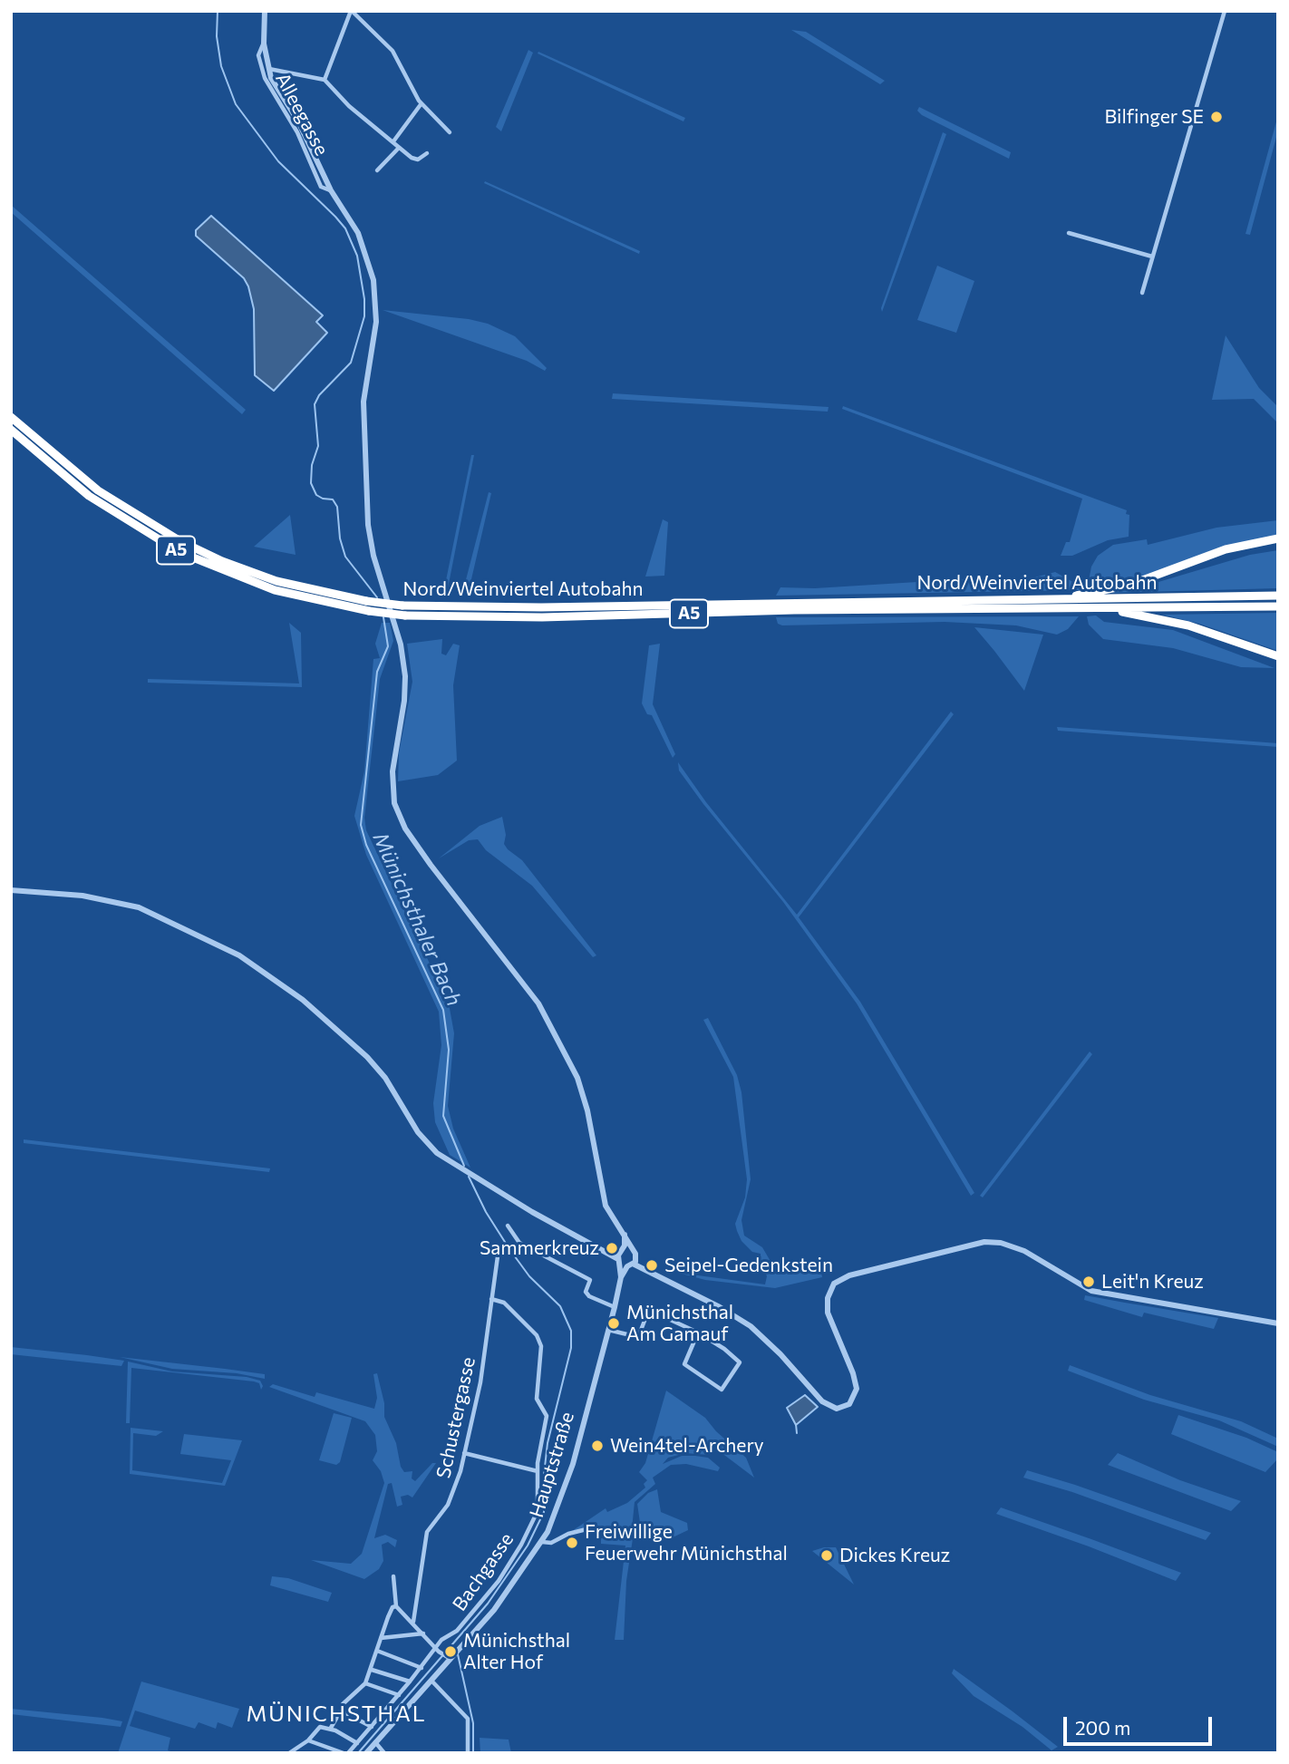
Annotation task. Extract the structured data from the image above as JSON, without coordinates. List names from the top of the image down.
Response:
{
  "streets": {
    "highway": ["A5", "Nord/Weinviertel Autobahn"],
    "street": [
      "Alleegasse",
      "Schustergasse",
      "Hauptstraße",
      "Bachgasse"
    ]
  },
  "crossings": [
    ["Alleegasse", "Hauptstraße"],
    ["Schustergasse", "Bachgasse"]
  ],
  "districts": ["MÜNICHSTHAL"],
  "water": ["Münichsthaler Bach"],
  "places": [
    "Bilfinger SE",
    "Sammerkreuz",
    "Seipel-Gedenkstein",
    "Leit'n Kreuz",
    "Münichsthal Am Gamauf",
    "Wein4tel-Archery",
    "Freiwillige Feuerwehr Münichsthal",
    "Dickes Kreuz",
    "Münichsthal Alter Hof"
  ],
  "scale_bar": "200 m"
}
